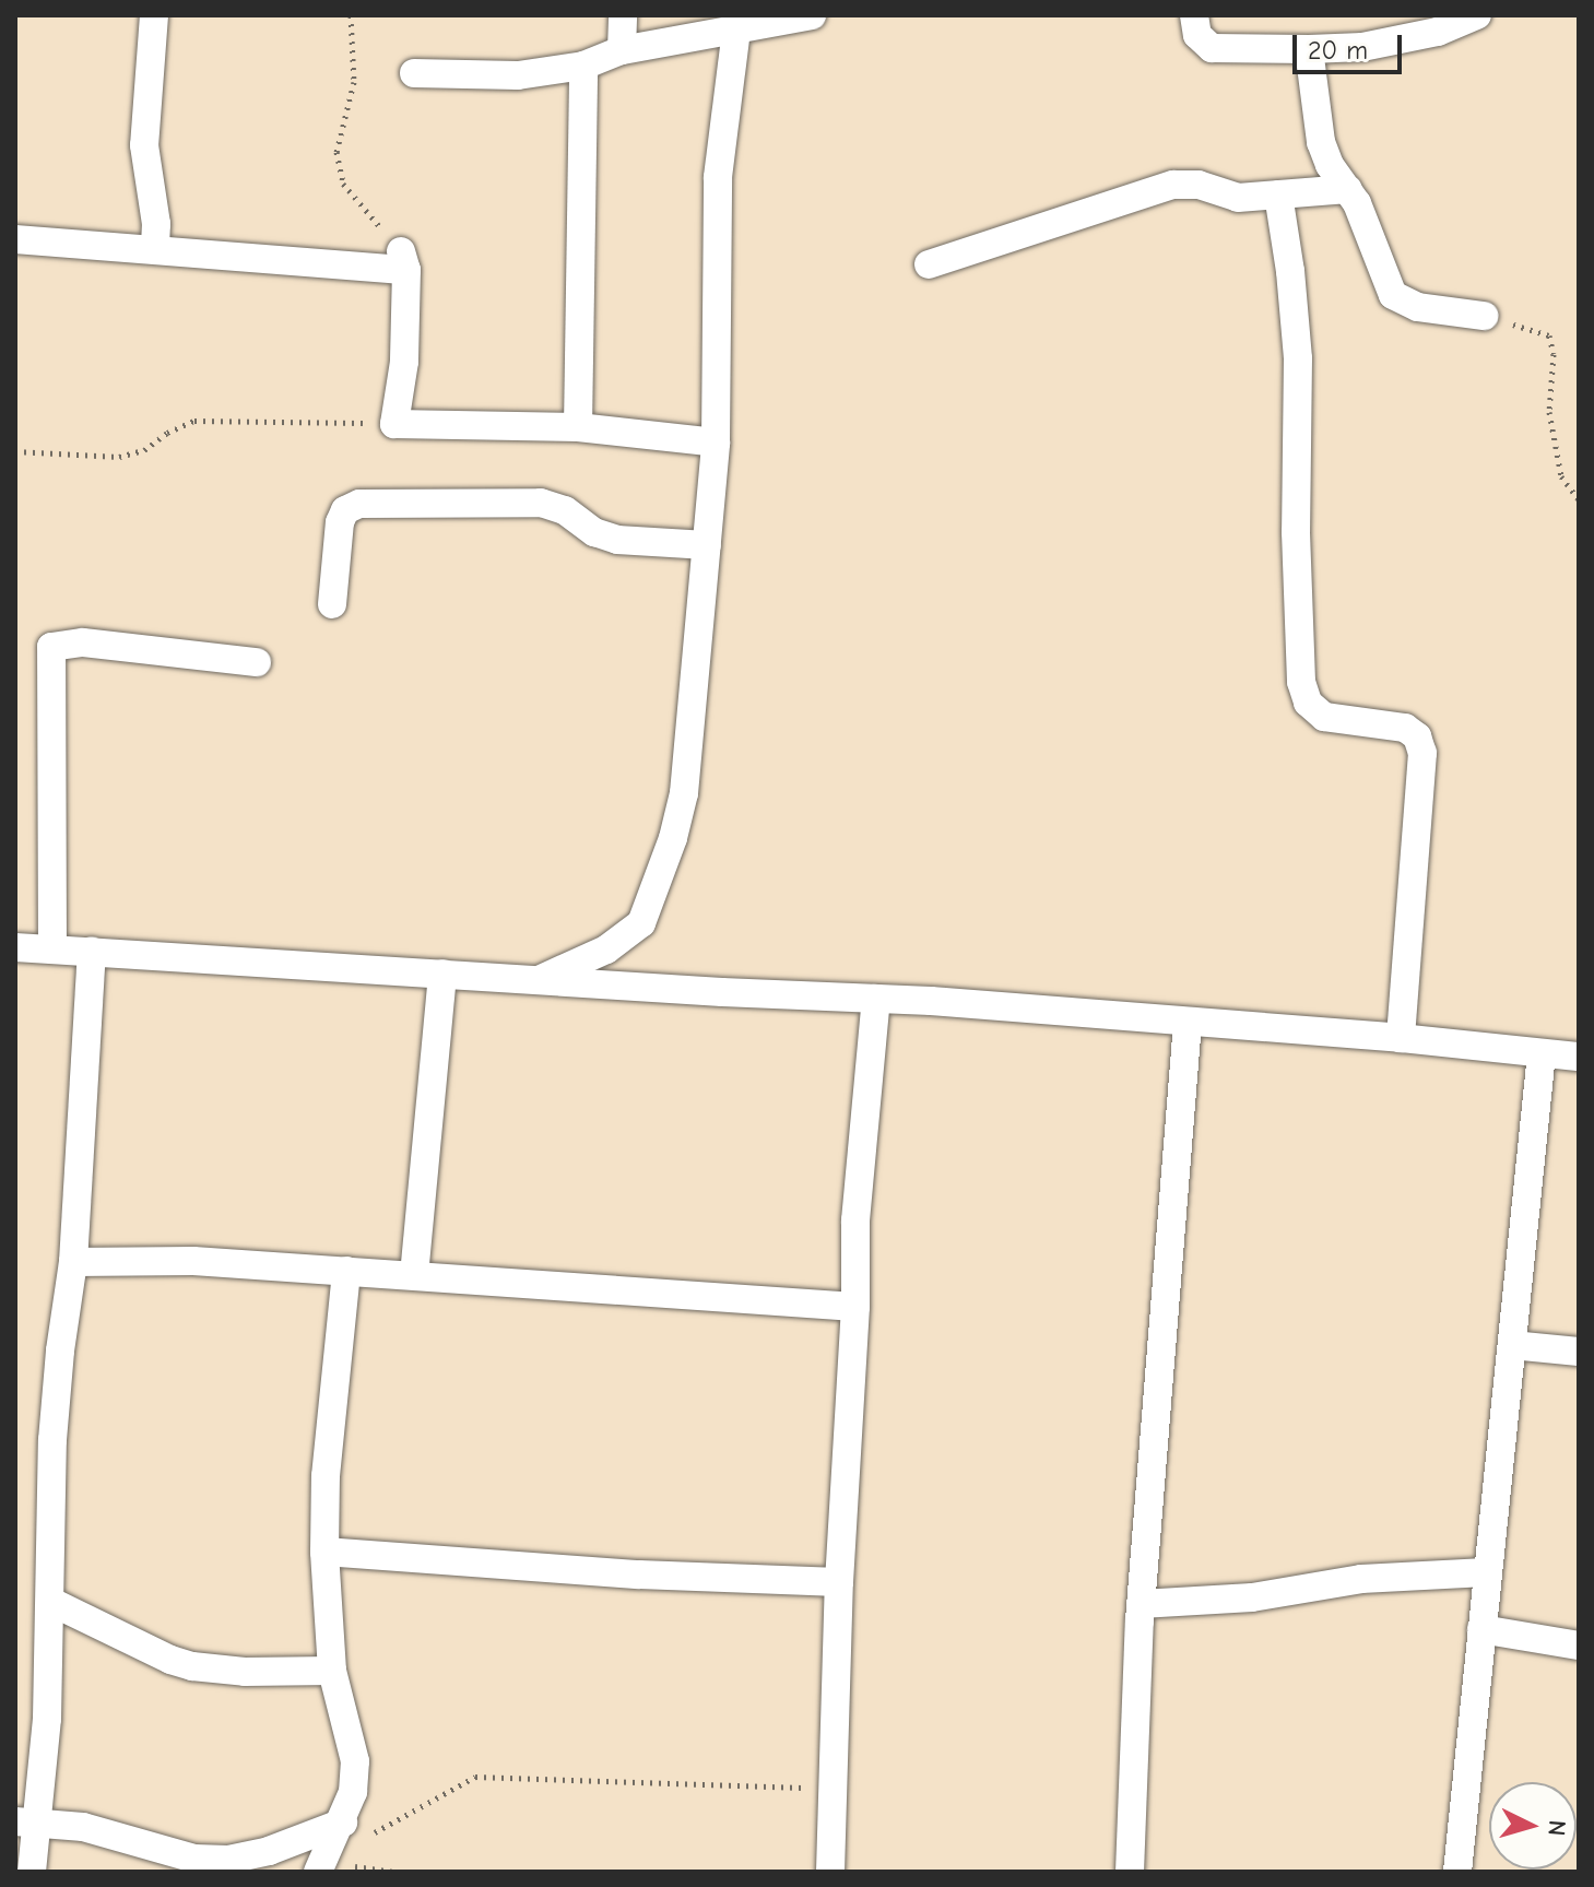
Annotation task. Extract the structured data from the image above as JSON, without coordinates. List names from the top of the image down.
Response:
{
  "scale_bar": "20 m",
  "north": "right"
}
